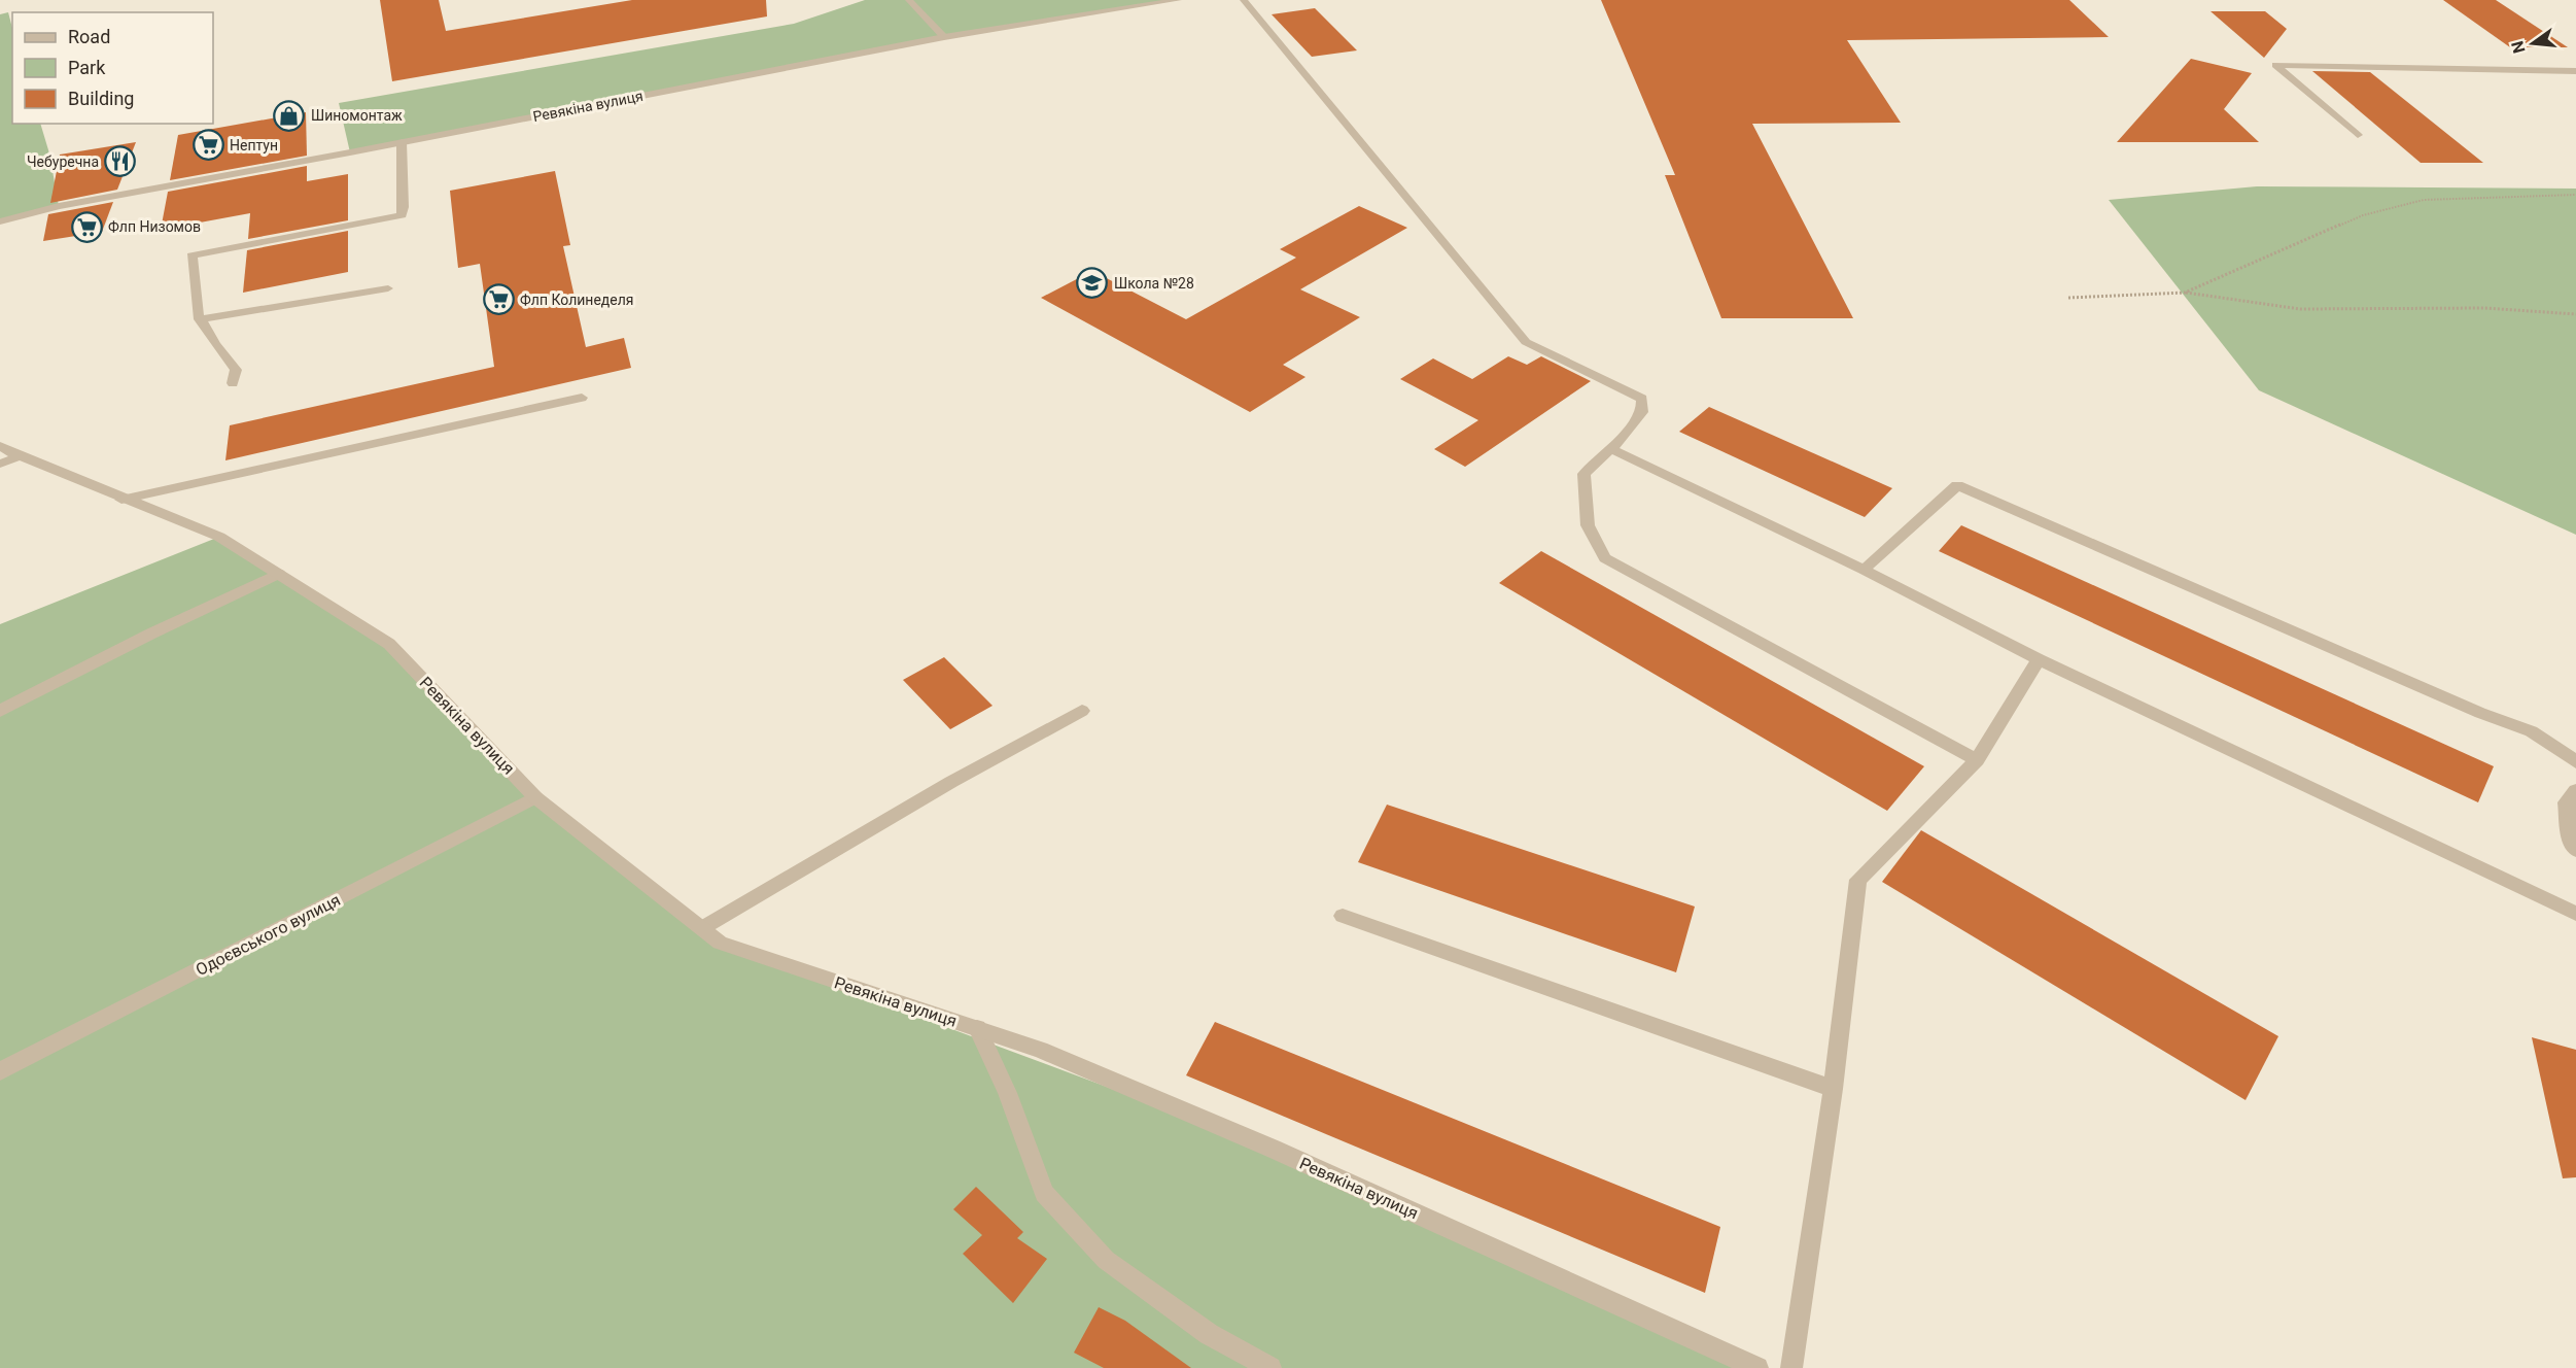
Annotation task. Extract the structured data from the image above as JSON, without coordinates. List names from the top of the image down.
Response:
{
  "streets": {
    "street": ["Ревякіна вулиця", "Одоєвського вулиця"]
  },
  "crossings": [
    ["Ревякіна вулиця", "Одоєвського вулиця"]
  ],
  "places": {
    "shop": ["Шиномонтаж"],
    "supermarket": ["Нептун", "Флп Низомов", "Флп Колинеделя"],
    "restaurant": ["Чебуречна"],
    "school or university": ["Школа №28"]
  },
  "legend": ["Road", "Park", "Building"],
  "north": "left"
}
